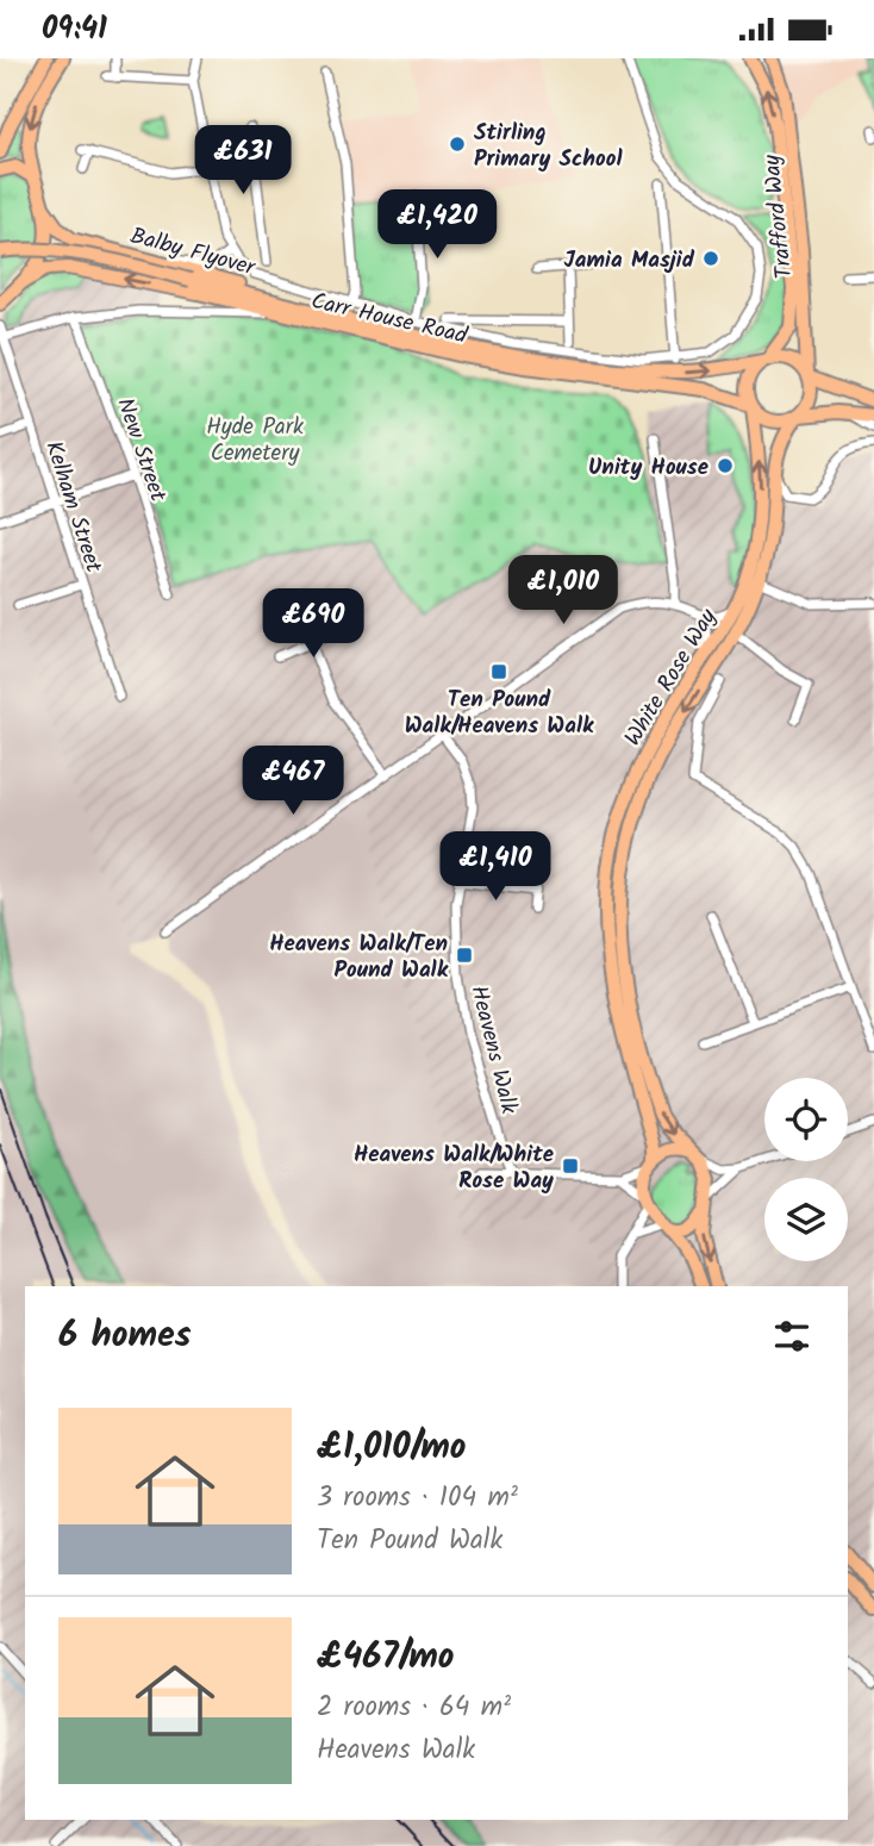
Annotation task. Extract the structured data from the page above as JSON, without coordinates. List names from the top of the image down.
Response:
{
  "streets": {
    "highway": [
      "Trafford Way",
      "Balby Flyover",
      "Carr House Road",
      "White Rose Way"
    ],
    "street": ["New Street", "Kelham Street", "Heavens Walk"]
  },
  "crossings": [
    ["Trafford Way", "Carr House Road"],
    ["Trafford Way", "White Rose Way"],
    ["Balby Flyover", "Carr House Road"],
    ["Carr House Road", "White Rose Way"]
  ],
  "parks": ["Hyde Park Cemetery"],
  "places": {
    "other": ["Stirling Primary School", "Jamia Masjid", "Unity House"],
    "transit": ["Ten Pound Walk/Heavens Walk", "Heavens Walk/Ten Pound Walk", "Heavens Walk/White Rose Way"]
  },
  "page": {
    "status": "09:41",
    "price": [
      "£631",
      "£1,420",
      "£1,010",
      "£690",
      "£467",
      "£1,410"
    ],
    "heading": "6 homes",
    "list": [
      {
        "name": "£1,010/mo",
        "note": "3 rooms · 104 m² · Ten Pound Walk"
      },
      {
        "name": "£467/mo",
        "note": "2 rooms · 64 m² · Heavens Walk"
      }
    ]
  }
}
